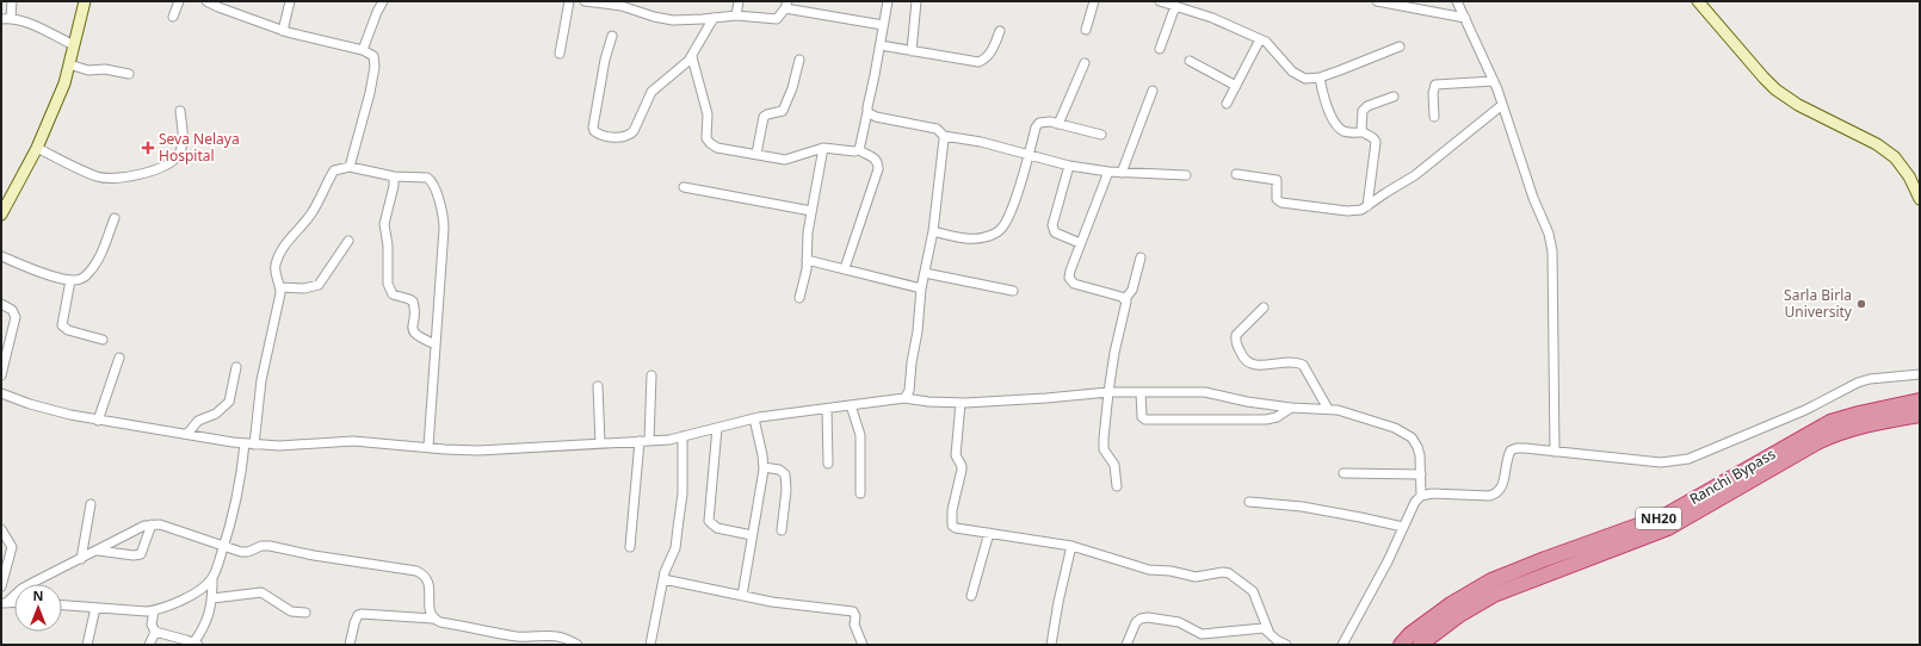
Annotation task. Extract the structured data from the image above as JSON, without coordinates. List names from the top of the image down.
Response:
{
  "streets": {
    "highway": ["Ranchi Bypass", "NH20"]
  },
  "places": {
    "health": ["Seva Nelaya Hospital"],
    "other": ["Sarla Birla University"]
  },
  "north": "top"
}
